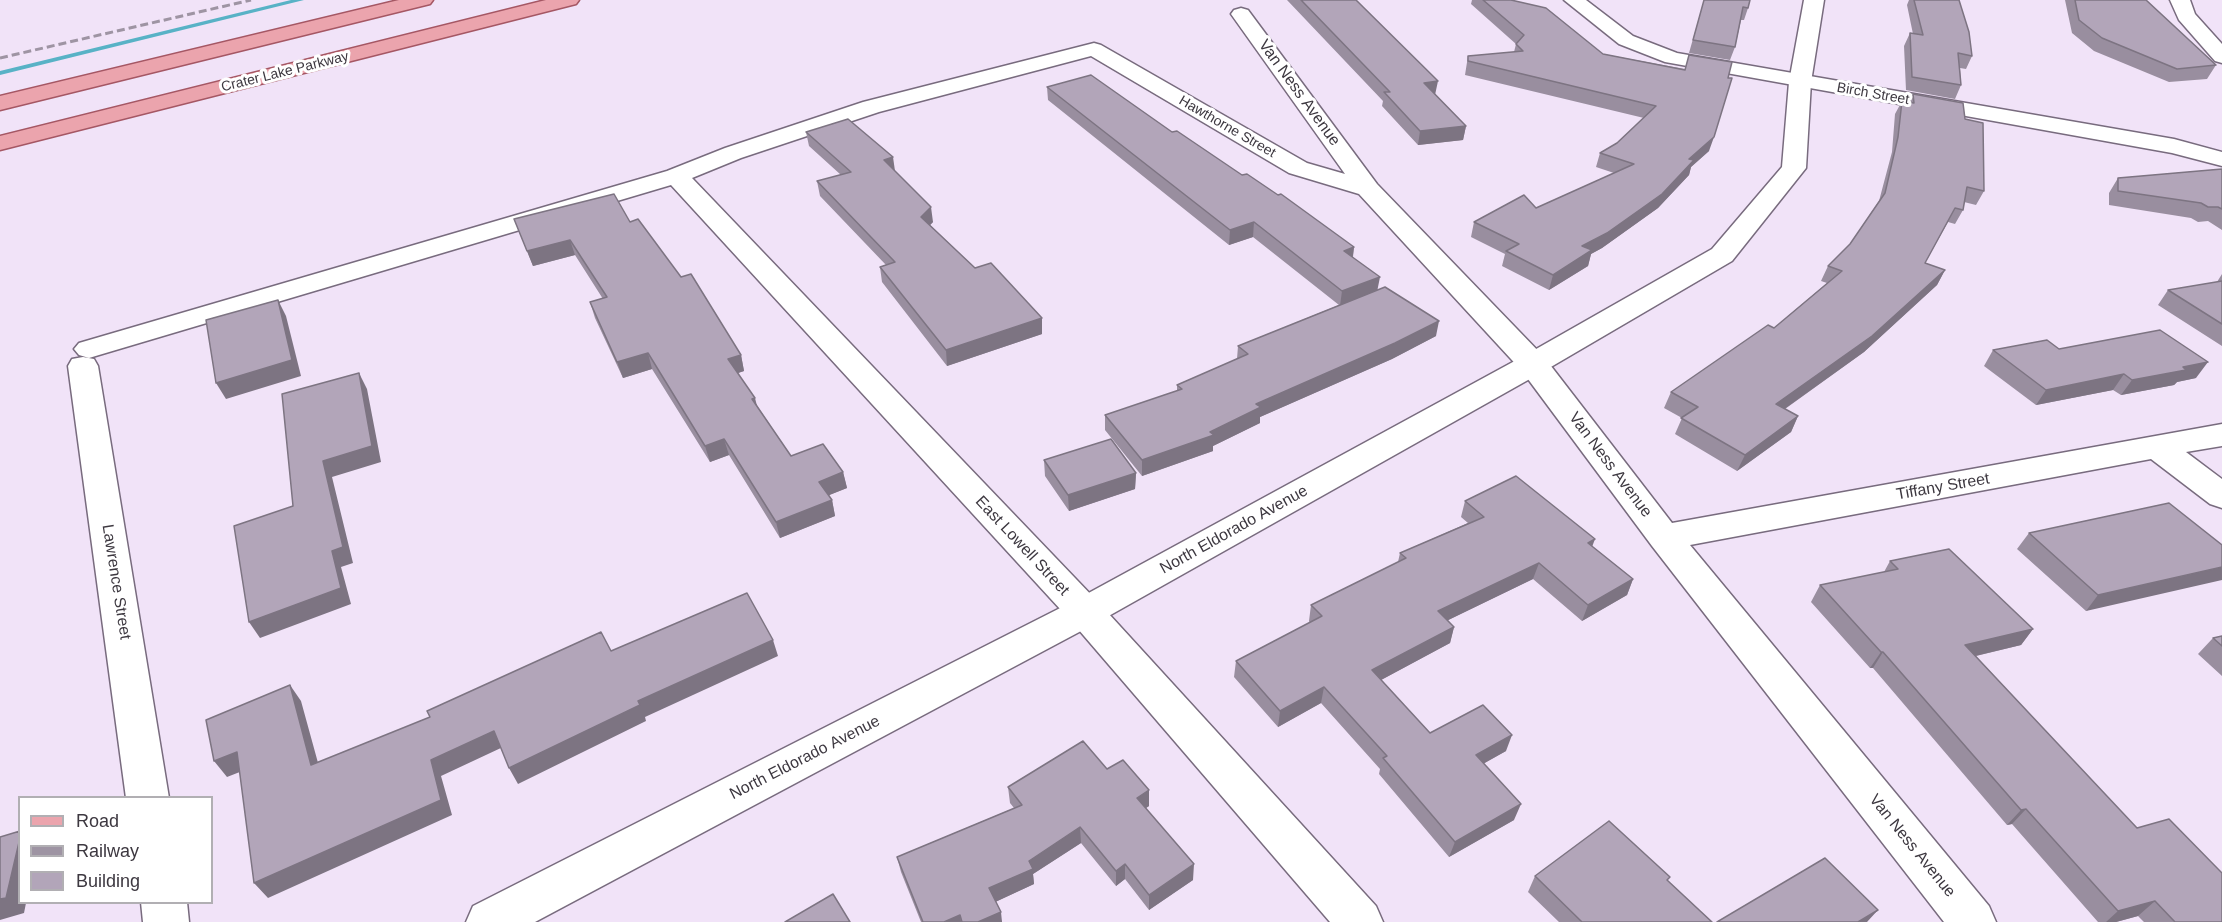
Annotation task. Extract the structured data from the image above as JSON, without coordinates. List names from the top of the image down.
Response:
{
  "streets": {
    "main road": ["Crater Lake Parkway"],
    "street": [
      "Van Ness Avenue",
      "Birch Street",
      "Hawthorne Street",
      "Tiffany Street",
      "North Eldorado Avenue",
      "East Lowell Street",
      "Lawrence Street"
    ]
  },
  "crossings": [
    ["Van Ness Avenue", "Hawthorne Street"],
    ["Van Ness Avenue", "Tiffany Street"],
    ["Van Ness Avenue", "North Eldorado Avenue"],
    ["Birch Street", "North Eldorado Avenue"],
    ["Hawthorne Street", "East Lowell Street"],
    ["Hawthorne Street", "Lawrence Street"],
    ["North Eldorado Avenue", "East Lowell Street"],
    ["East Lowell Street", "Lawrence Street"]
  ],
  "legend": ["Road", "Railway", "Building"]
}
